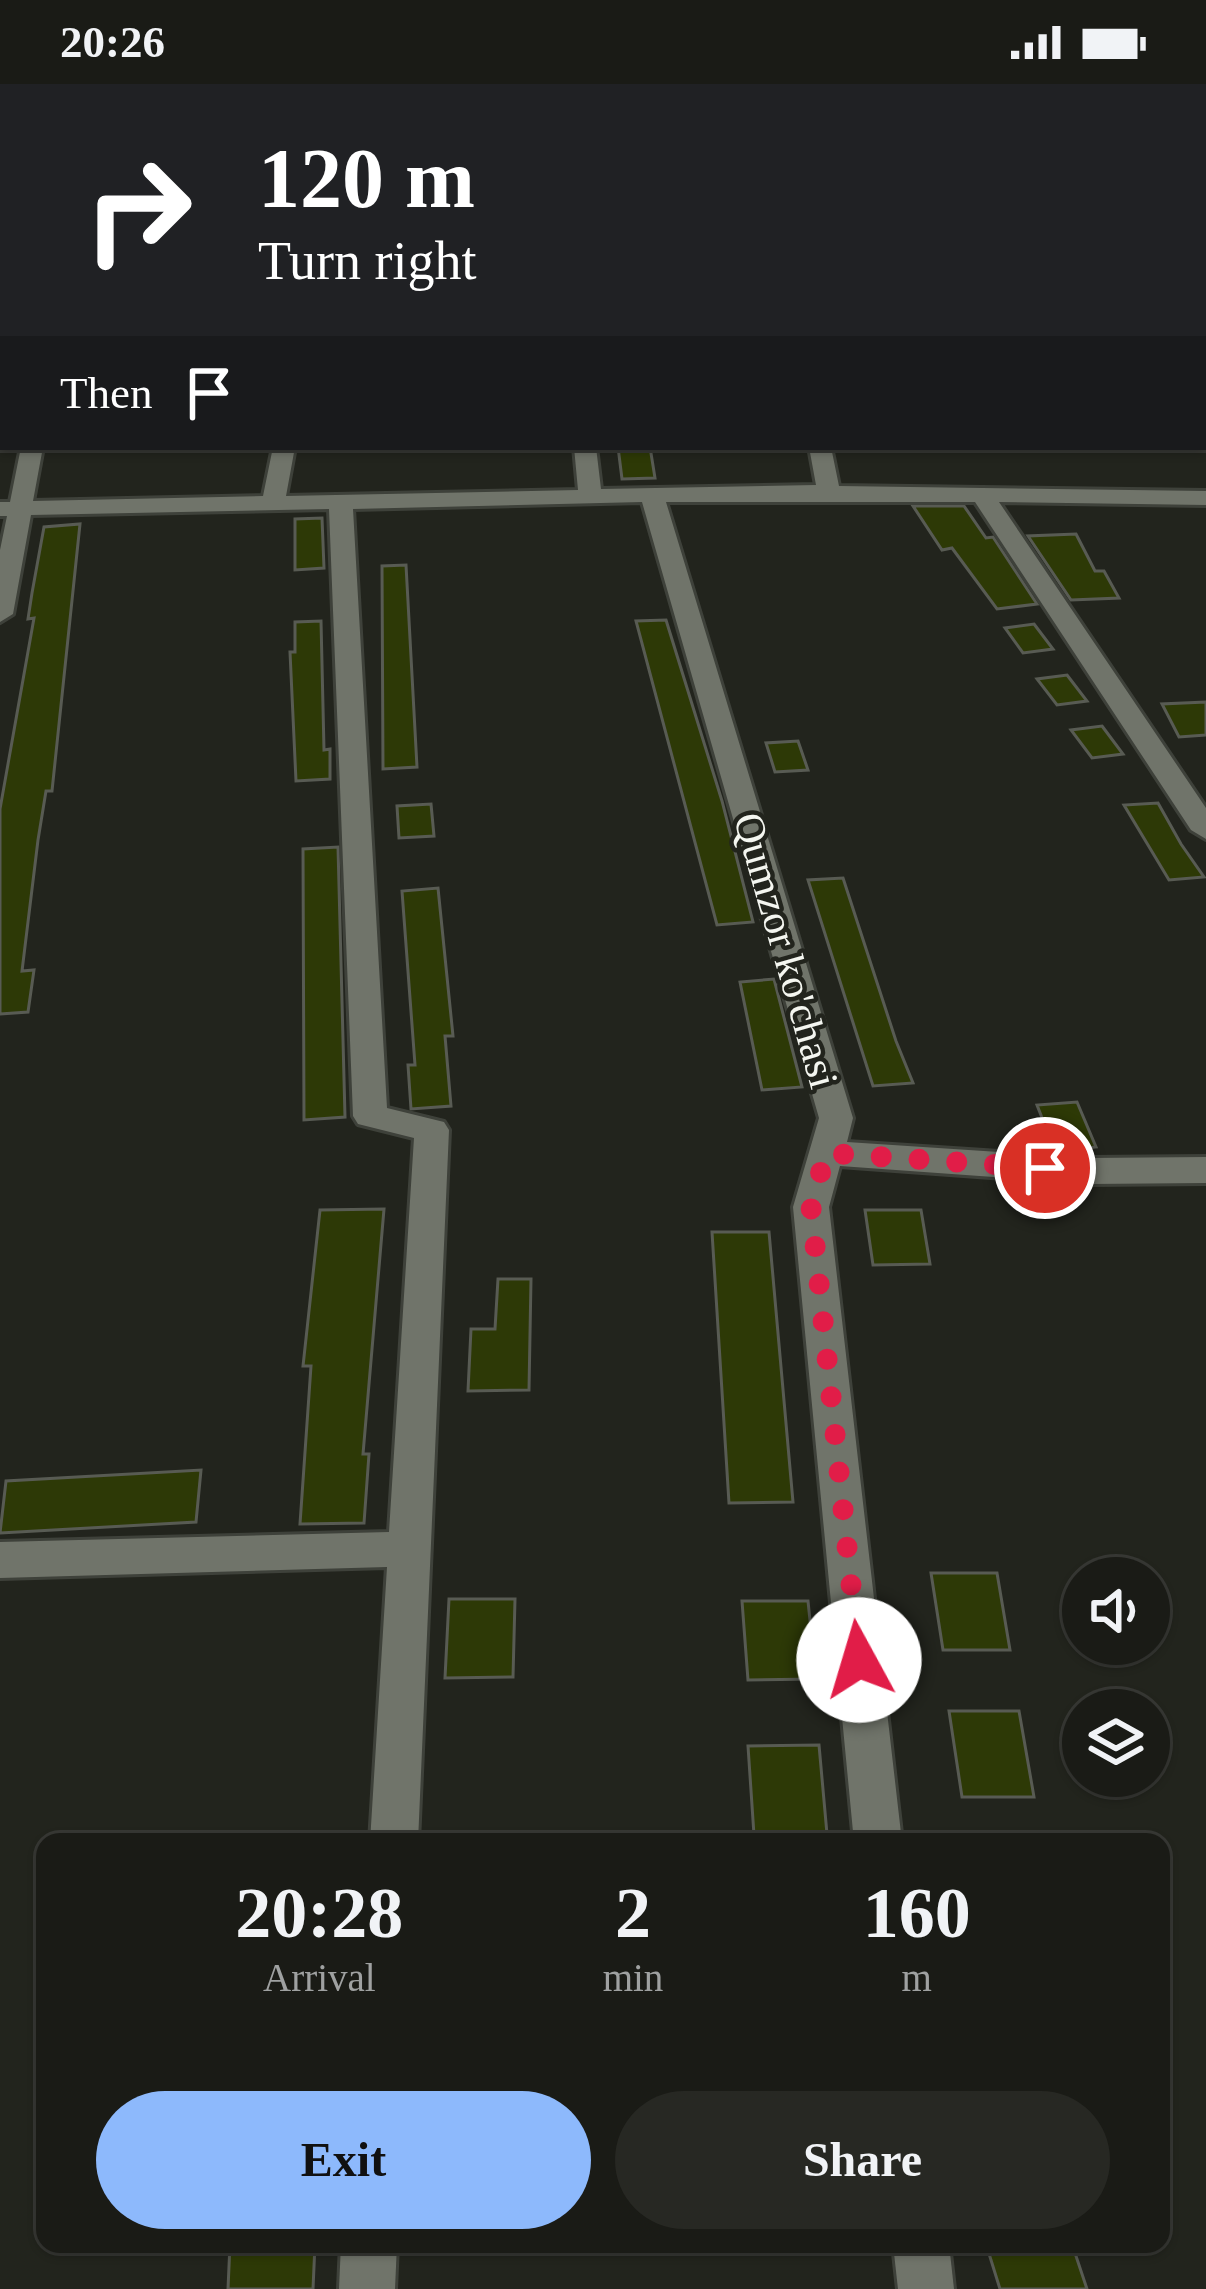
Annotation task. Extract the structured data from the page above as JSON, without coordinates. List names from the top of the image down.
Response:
{
  "streets": {
    "street": ["Qumzor ko'chasi"]
  },
  "page": {
    "status": "20:26",
    "turn": ["120 m", "Turn right"],
    "then": "Then",
    "eta": [
      "20:28",
      "Arrival",
      "2",
      "min",
      "160",
      "m"
    ],
    "buttons": ["Exit", "Share"]
  }
}
